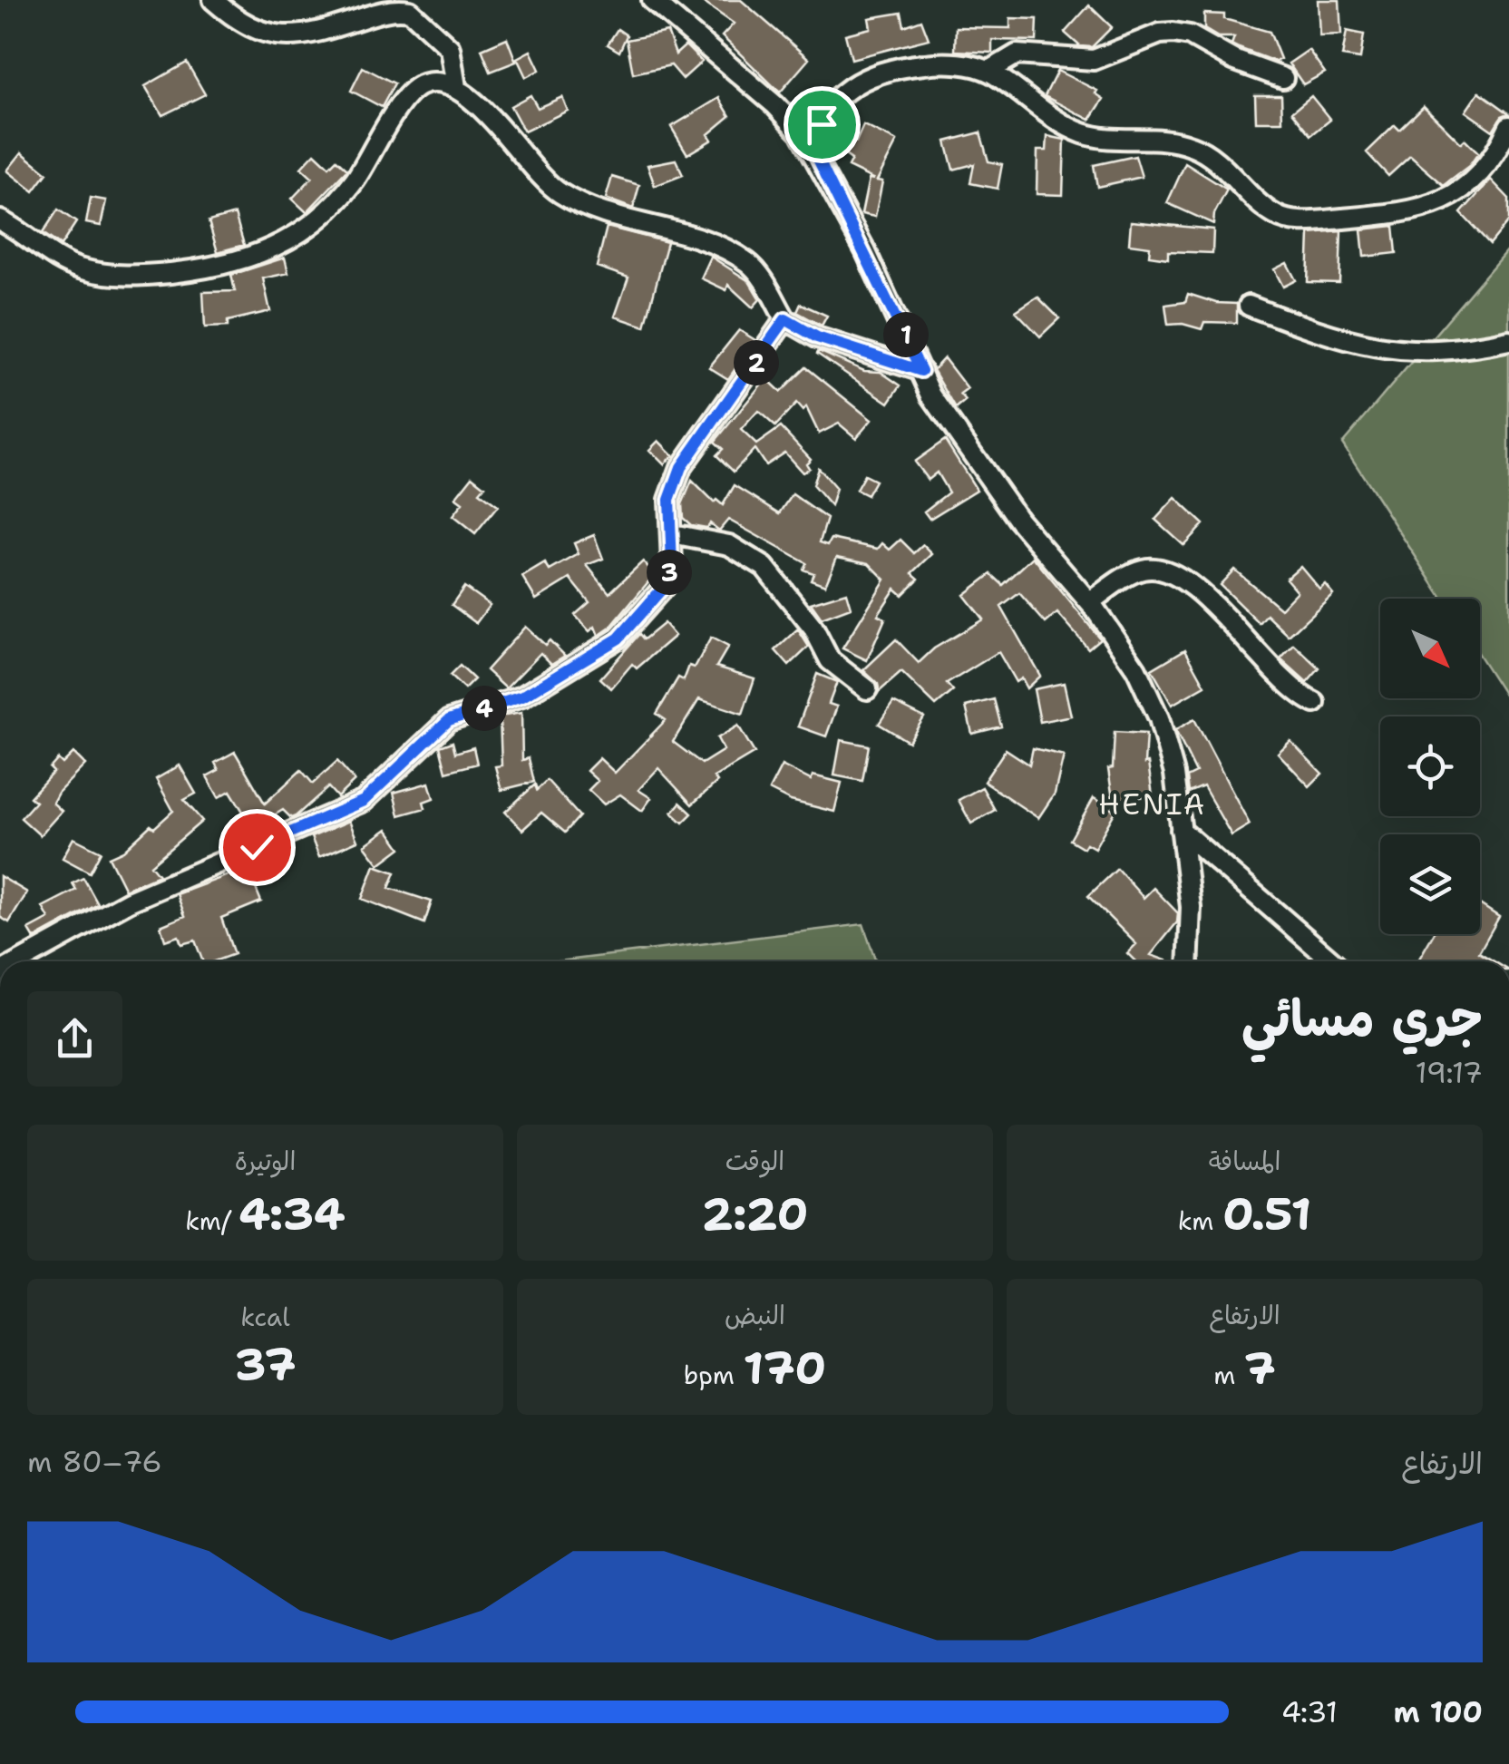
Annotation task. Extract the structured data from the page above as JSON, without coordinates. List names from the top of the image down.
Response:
{
  "districts": ["HENIA"],
  "north": "bottom right",
  "page": {
    "pins": [
      "1",
      "2",
      "3",
      "4"
    ],
    "heading": ["جري مسائي", "19:17"],
    "stats": [
      ["المسافة", "0.51 km"],
      ["الوقت", "2:20"],
      ["الوتيرة", "4:34 /km"],
      ["الارتفاع", "7 m"],
      ["النبض", "170 bpm"],
      ["kcal", "37"]
    ],
    "chart": ["الارتفاع", "76–80 m"],
    "list": [
      {
        "name": "100 m",
        "note": "4:31"
      }
    ]
  }
}
